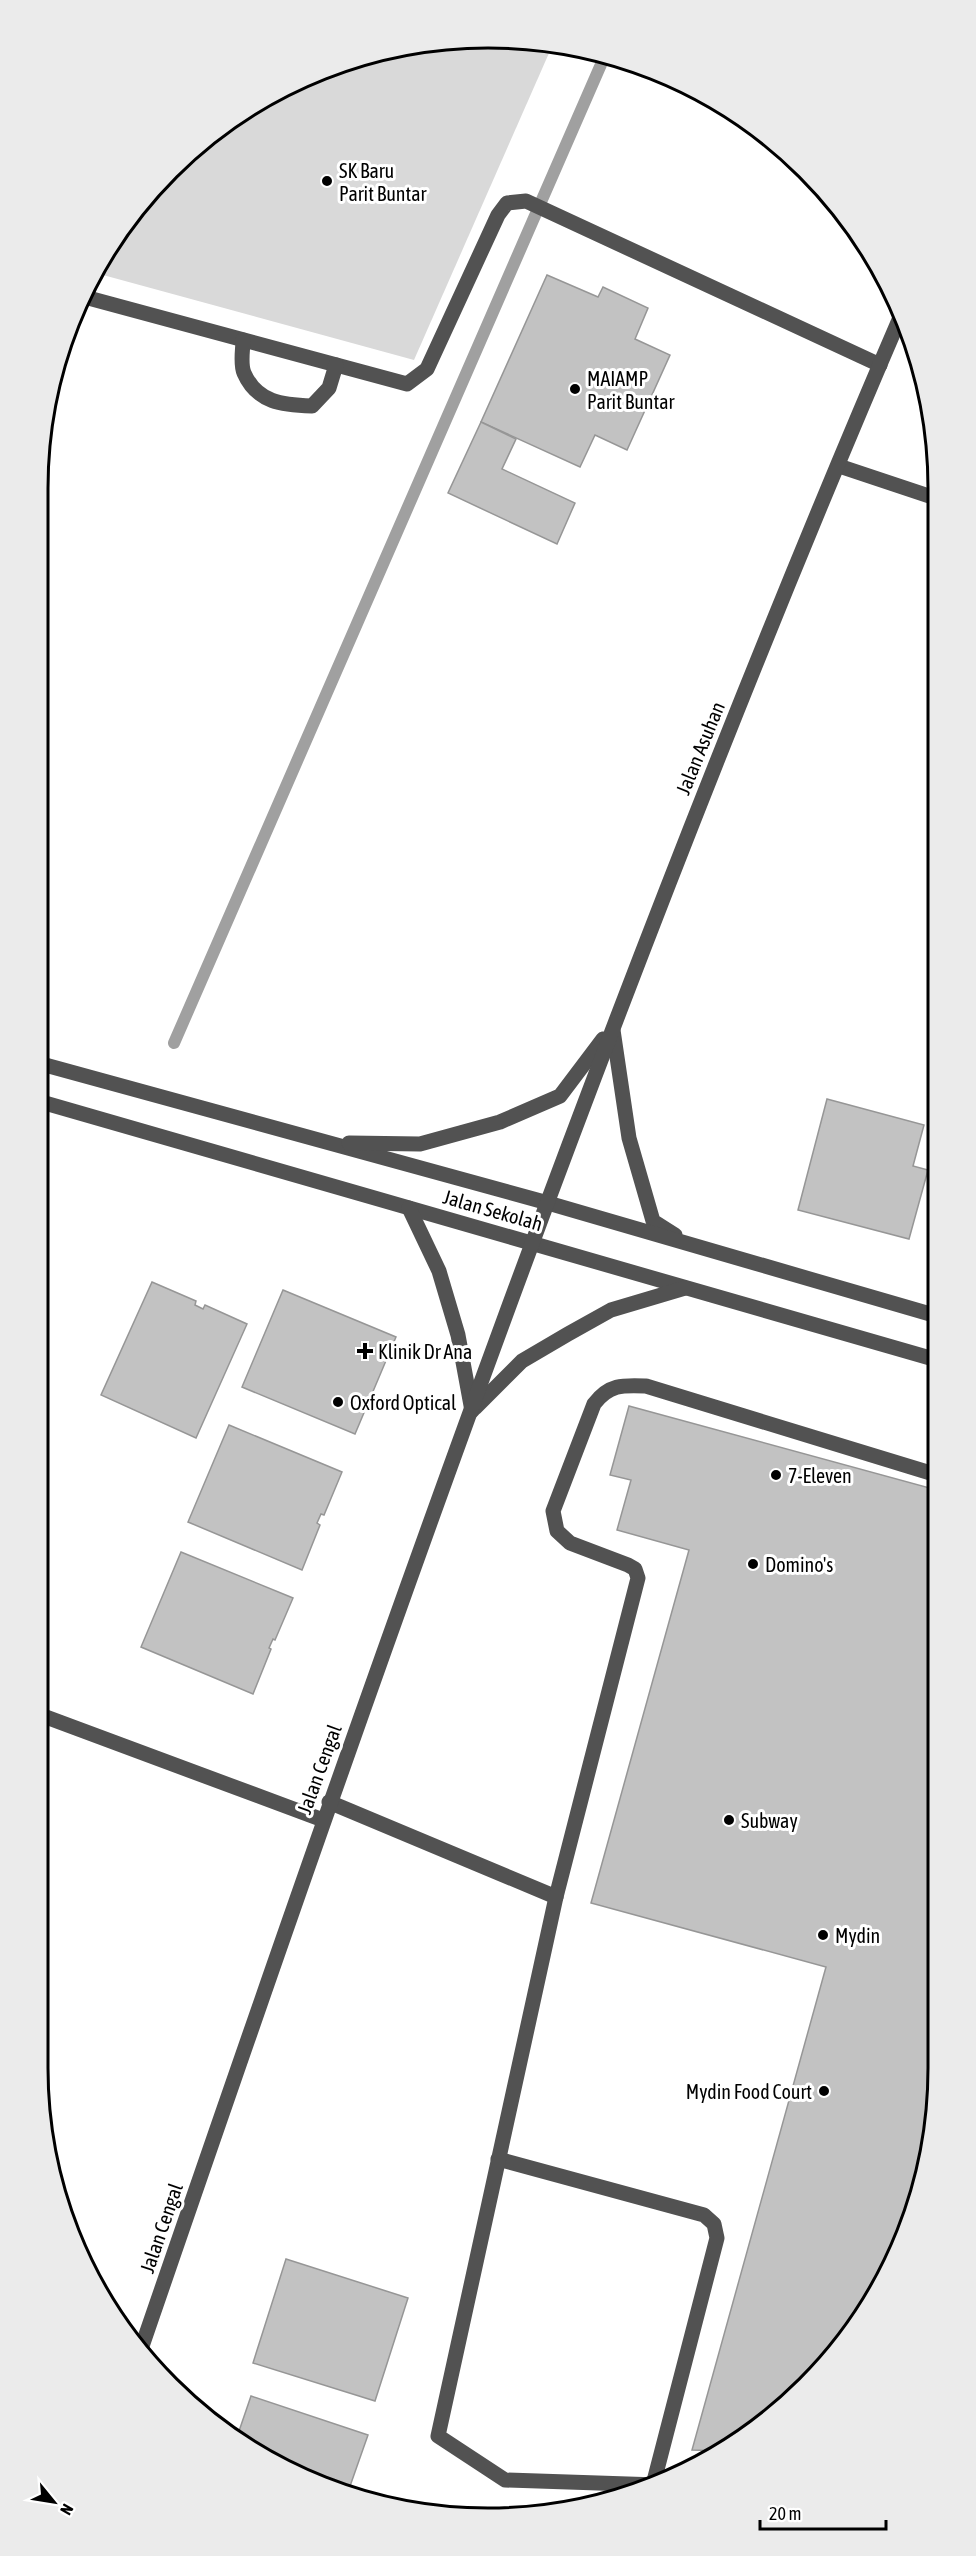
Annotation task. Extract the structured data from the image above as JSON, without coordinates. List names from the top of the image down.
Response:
{
  "streets": {
    "street": ["Jalan Asuhan", "Jalan Sekolah", "Jalan Cengal"]
  },
  "crossings": [
    ["Jalan Asuhan", "Jalan Sekolah"],
    ["Jalan Asuhan", "Jalan Cengal"],
    ["Jalan Sekolah", "Jalan Cengal"]
  ],
  "places": {
    "other": [
      "SK Baru Parit Buntar",
      "MAIAMP Parit Buntar",
      "Oxford Optical",
      "7-Eleven",
      "Domino's",
      "Subway",
      "Mydin",
      "Mydin Food Court"
    ],
    "health": ["Klinik Dr Ana"]
  },
  "scale_bar": "20 m",
  "north": "bottom right"
}
